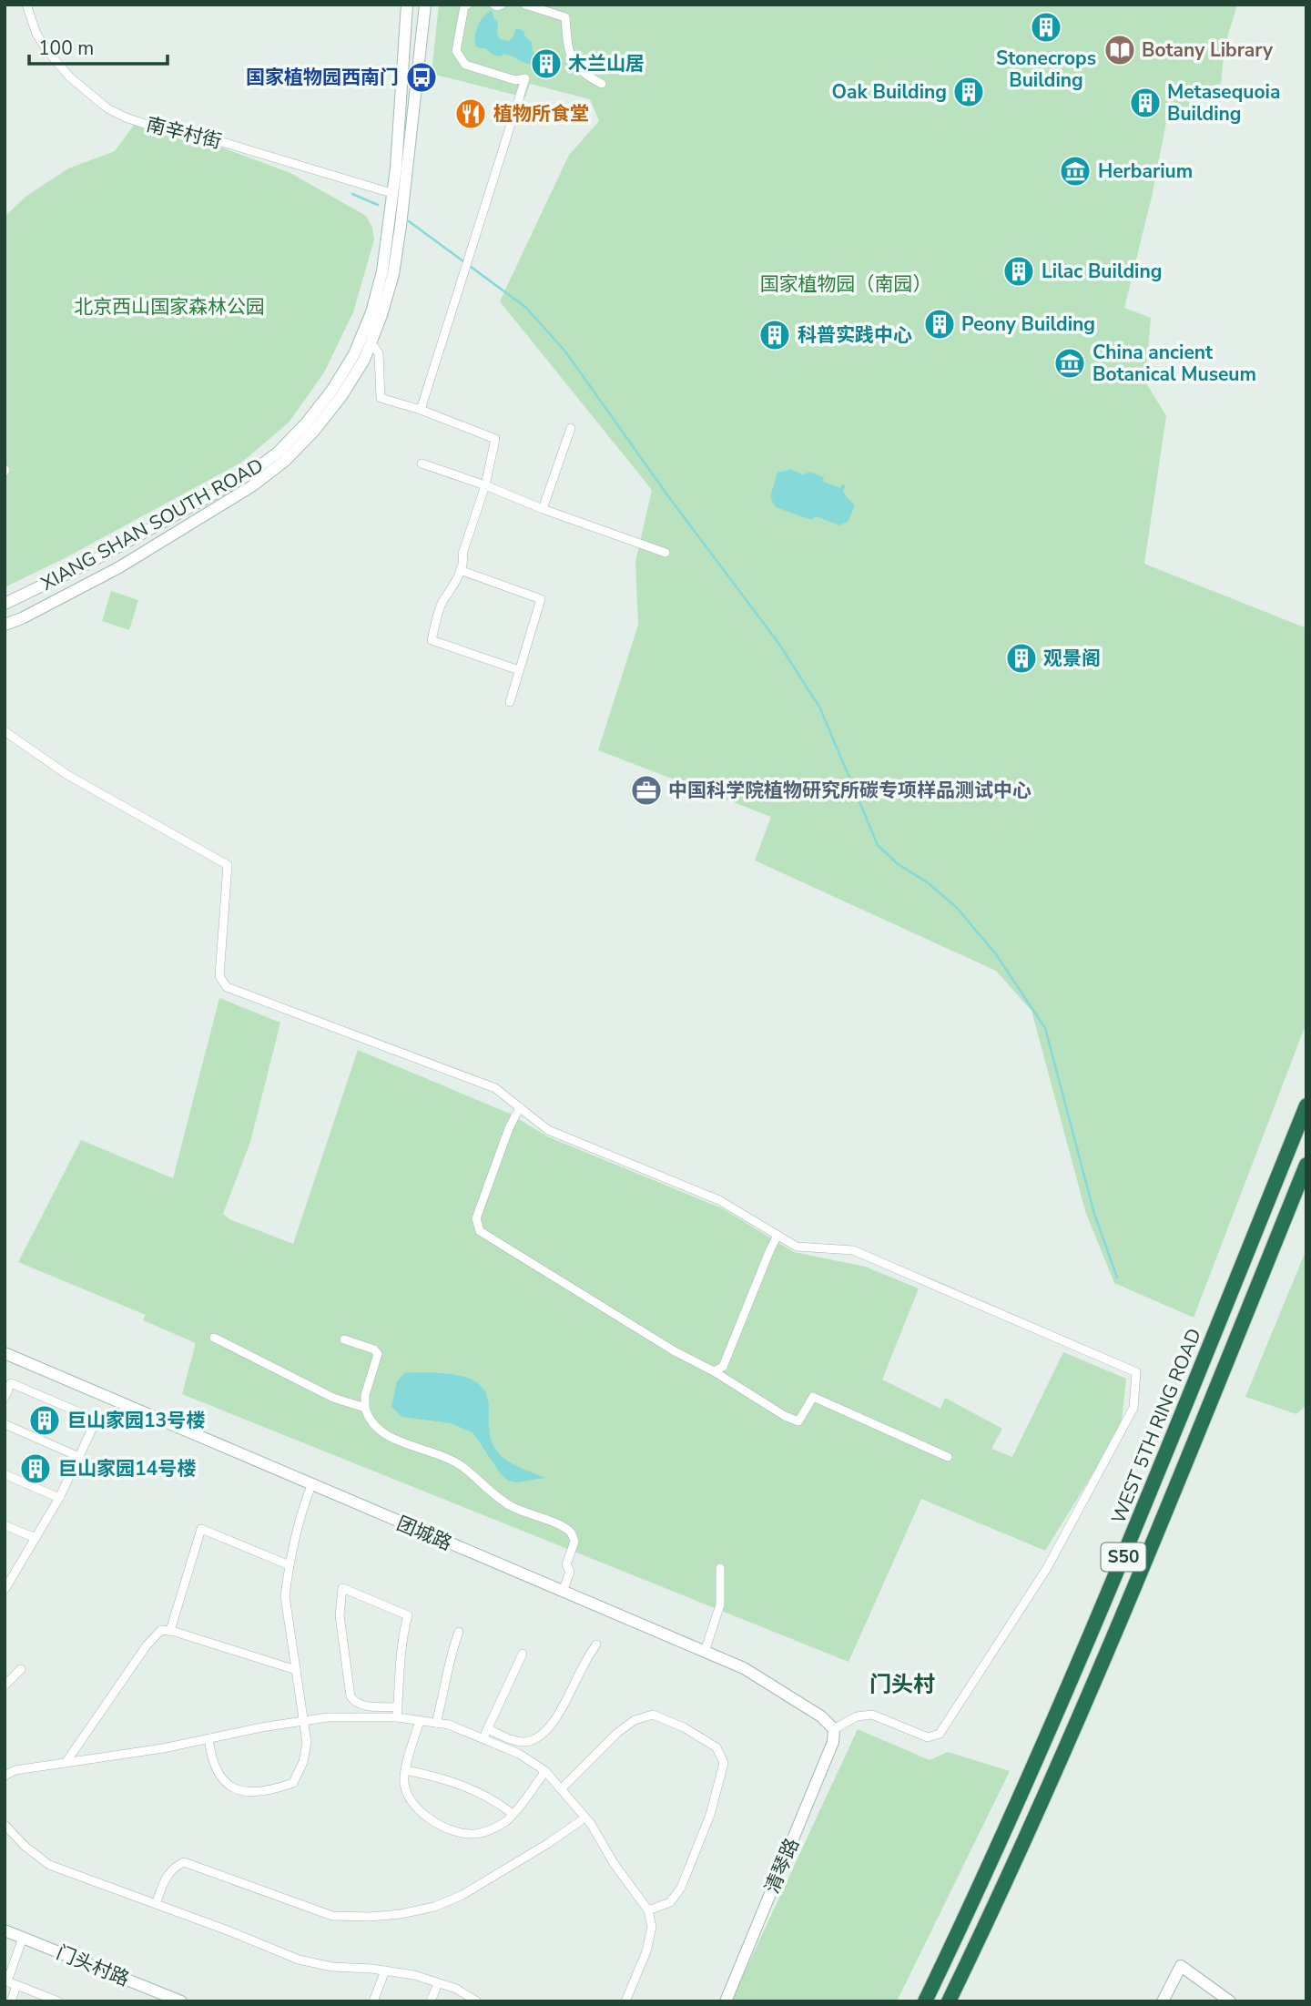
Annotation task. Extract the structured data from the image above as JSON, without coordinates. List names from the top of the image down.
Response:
{
  "streets": {
    "highway": ["WEST 5TH RING ROAD", "S50"],
    "street": [
      "南辛村街",
      "XIANG SHAN SOUTH ROAD",
      "团城路",
      "清琴路",
      "门头村路"
    ]
  },
  "crossings": [
    ["南辛村街", "XIANG SHAN SOUTH ROAD"],
    ["团城路", "清琴路"]
  ],
  "districts": ["门头村"],
  "parks": ["国家植物园（南园）", "北京西山国家森林公园"],
  "places": {
    "building": [
      "Stonecrops Building",
      "木兰山居",
      "Oak Building",
      "Metasequoia Building",
      "Lilac Building",
      "Peony Building",
      "科普实践中心",
      "观景阁",
      "巨山家园13号楼",
      "巨山家园14号楼"
    ],
    "library": ["Botany Library"],
    "bus stop": ["国家植物园西南门"],
    "restaurant": ["植物所食堂"],
    "museum": ["Herbarium", "China ancient Botanical Museum"],
    "office": ["中国科学院植物研究所碳专项样品测试中心"]
  },
  "scale_bar": "100 m"
}
